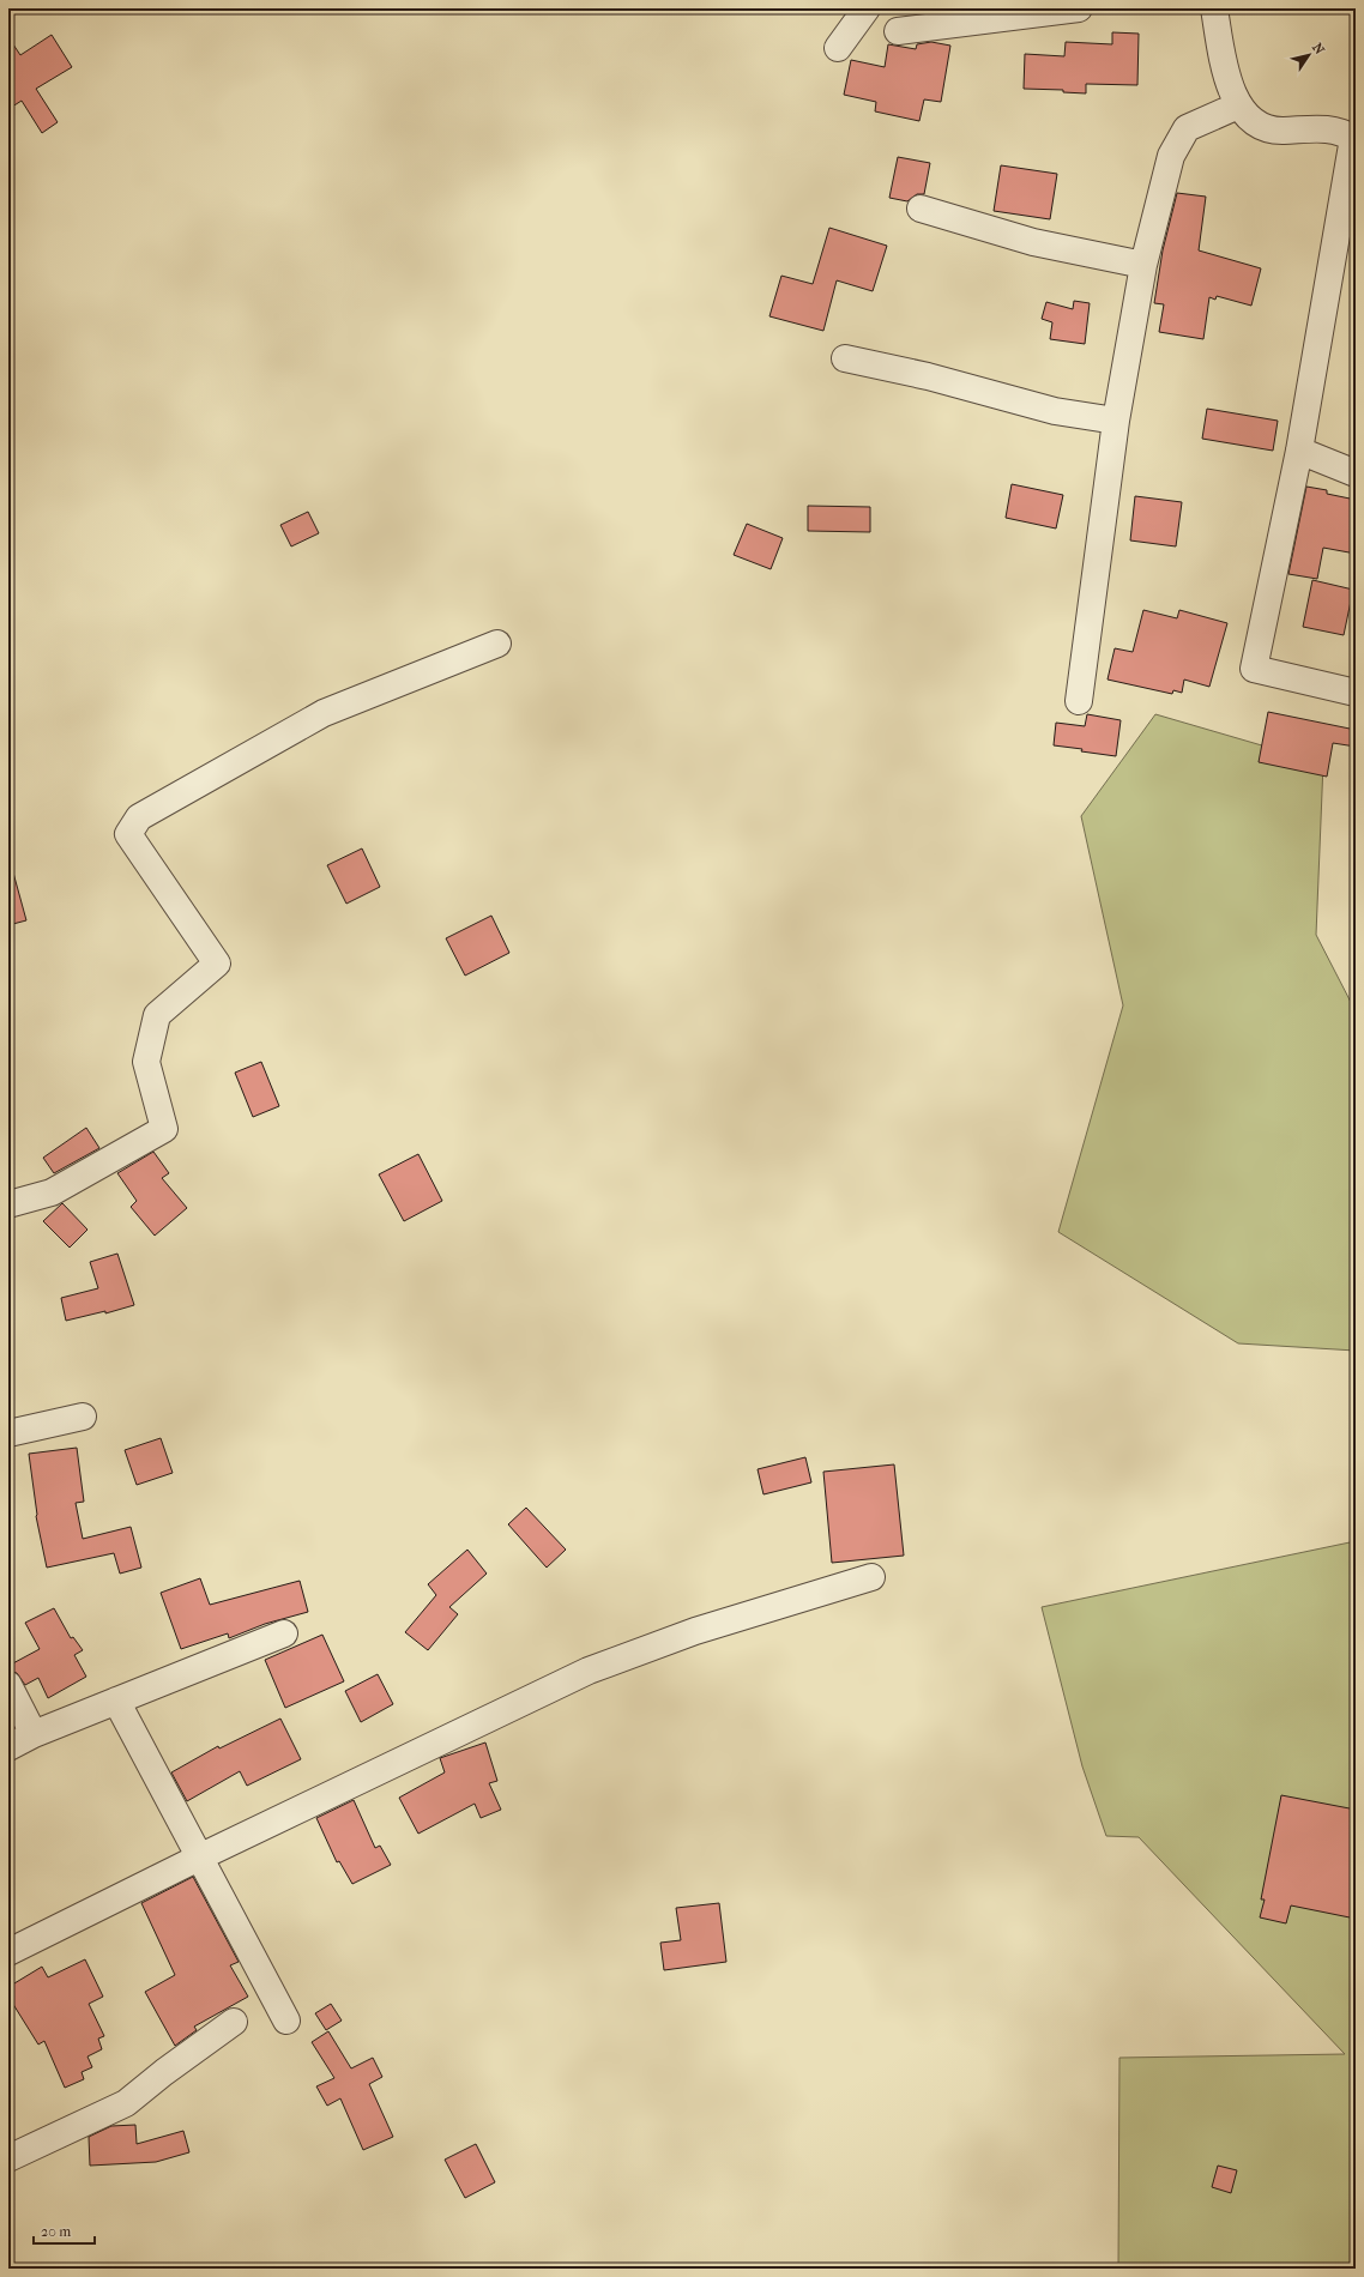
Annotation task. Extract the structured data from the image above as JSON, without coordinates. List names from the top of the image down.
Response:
{
  "scale_bar": "20 m",
  "north": "top right"
}
